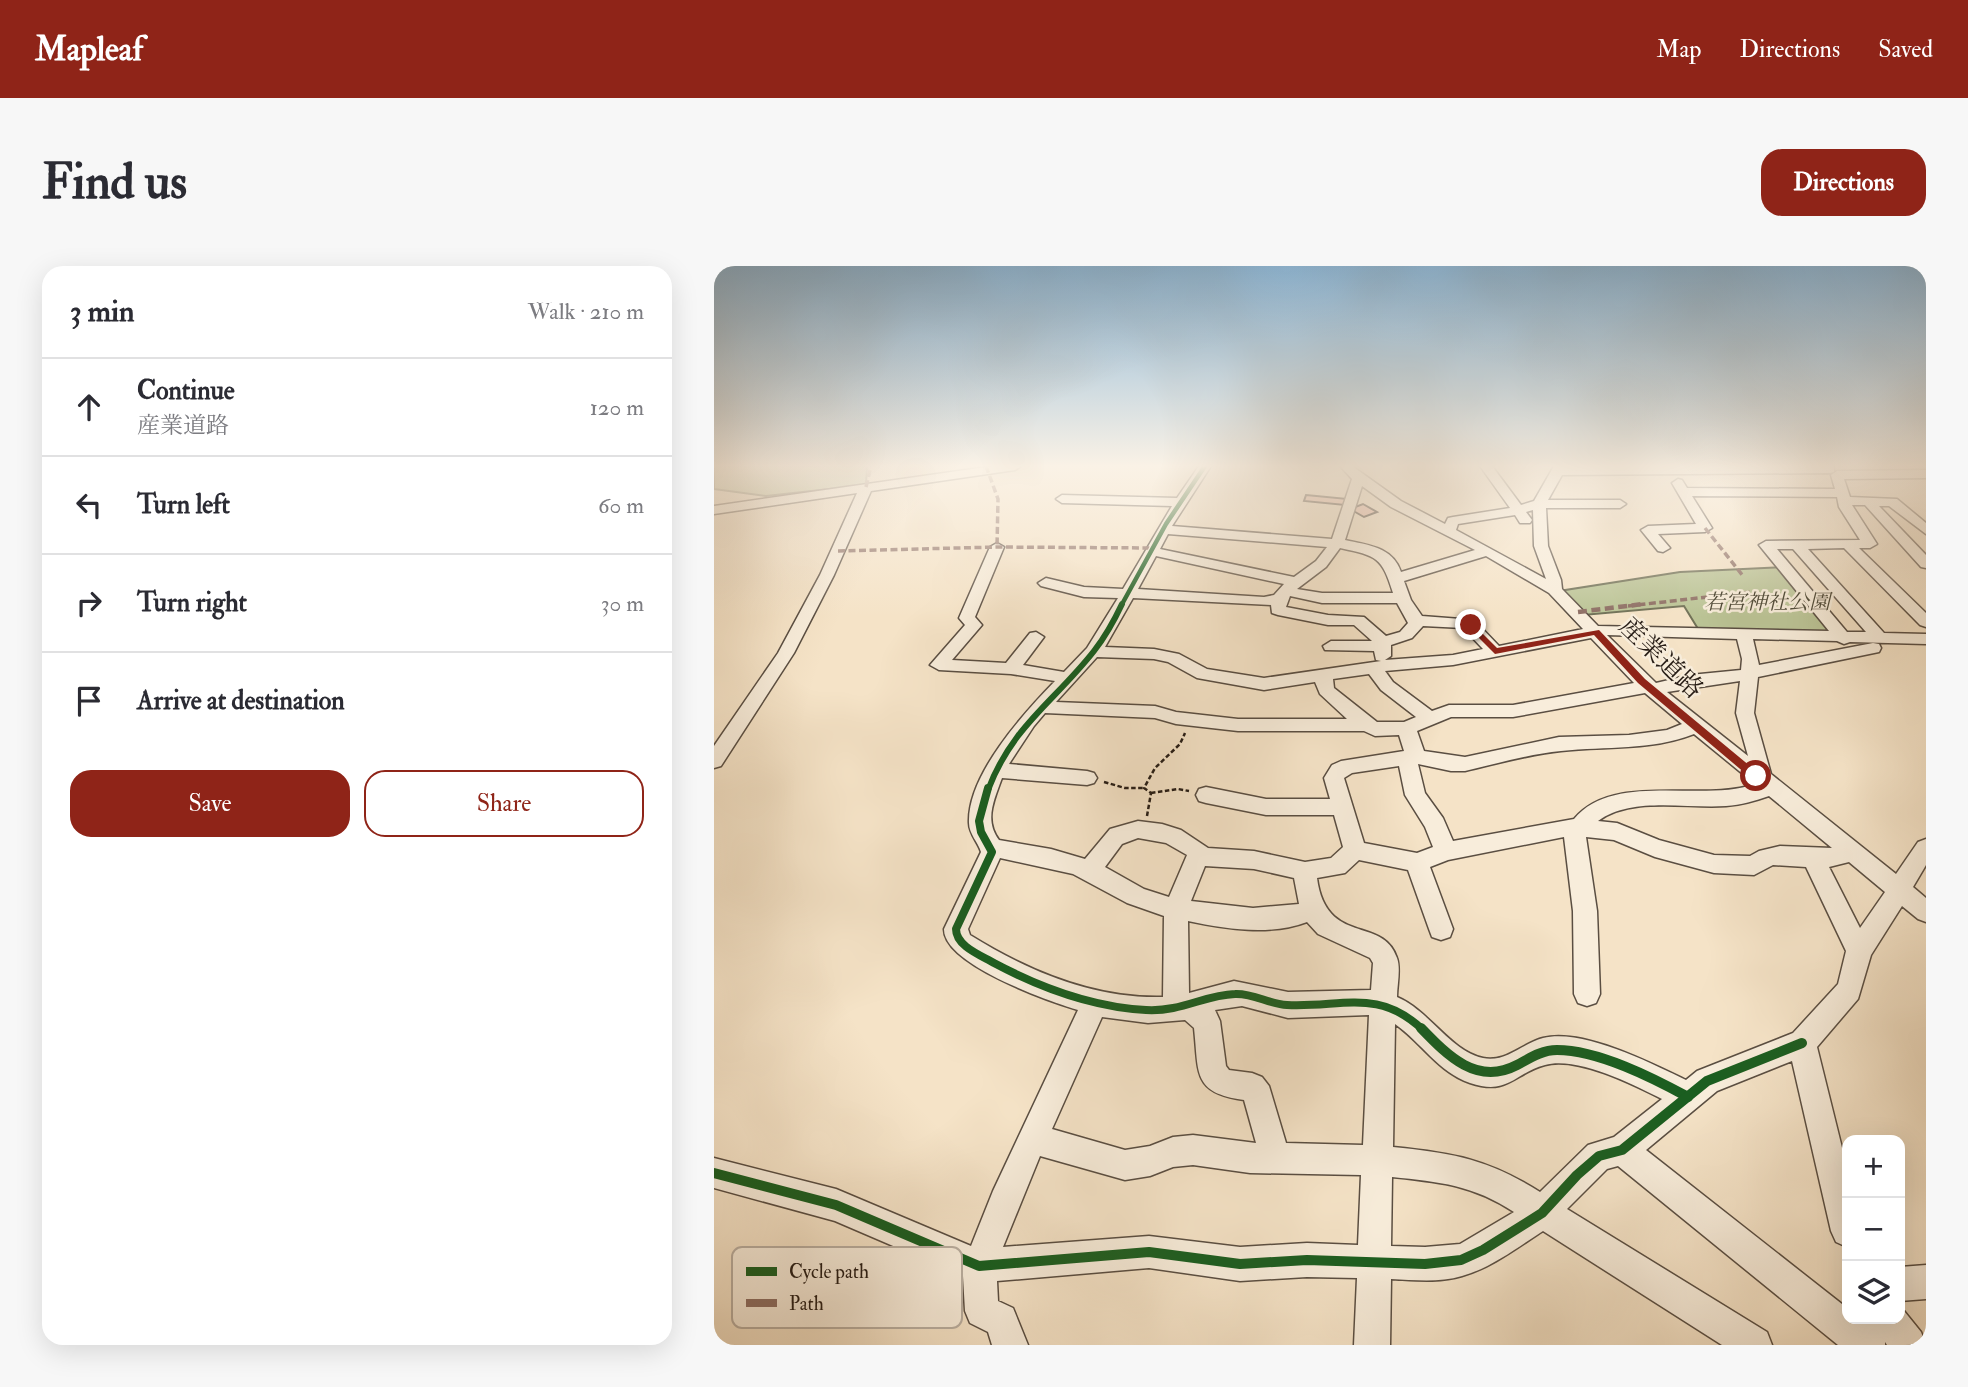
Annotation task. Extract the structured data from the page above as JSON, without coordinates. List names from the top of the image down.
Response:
{
  "streets": {
    "street": ["産業道路"]
  },
  "parks": ["若宮神社公園"],
  "legend": ["Cycle path", "Path"],
  "page": {
    "header": "Mapleaf",
    "nav": ["Map", "Directions", "Saved"],
    "buttons": [
      "Directions",
      ["Save", "Share"]
    ],
    "title": "Find us",
    "heading": ["3 min", "Walk · 210 m"],
    "list": [
      ["Continue", "産業道路", "120 m"],
      ["Turn left", "60 m"],
      ["Turn right", "30 m"],
      "Arrive at destination"
    ],
    "map_buttons": ["+", "−"]
  }
}
